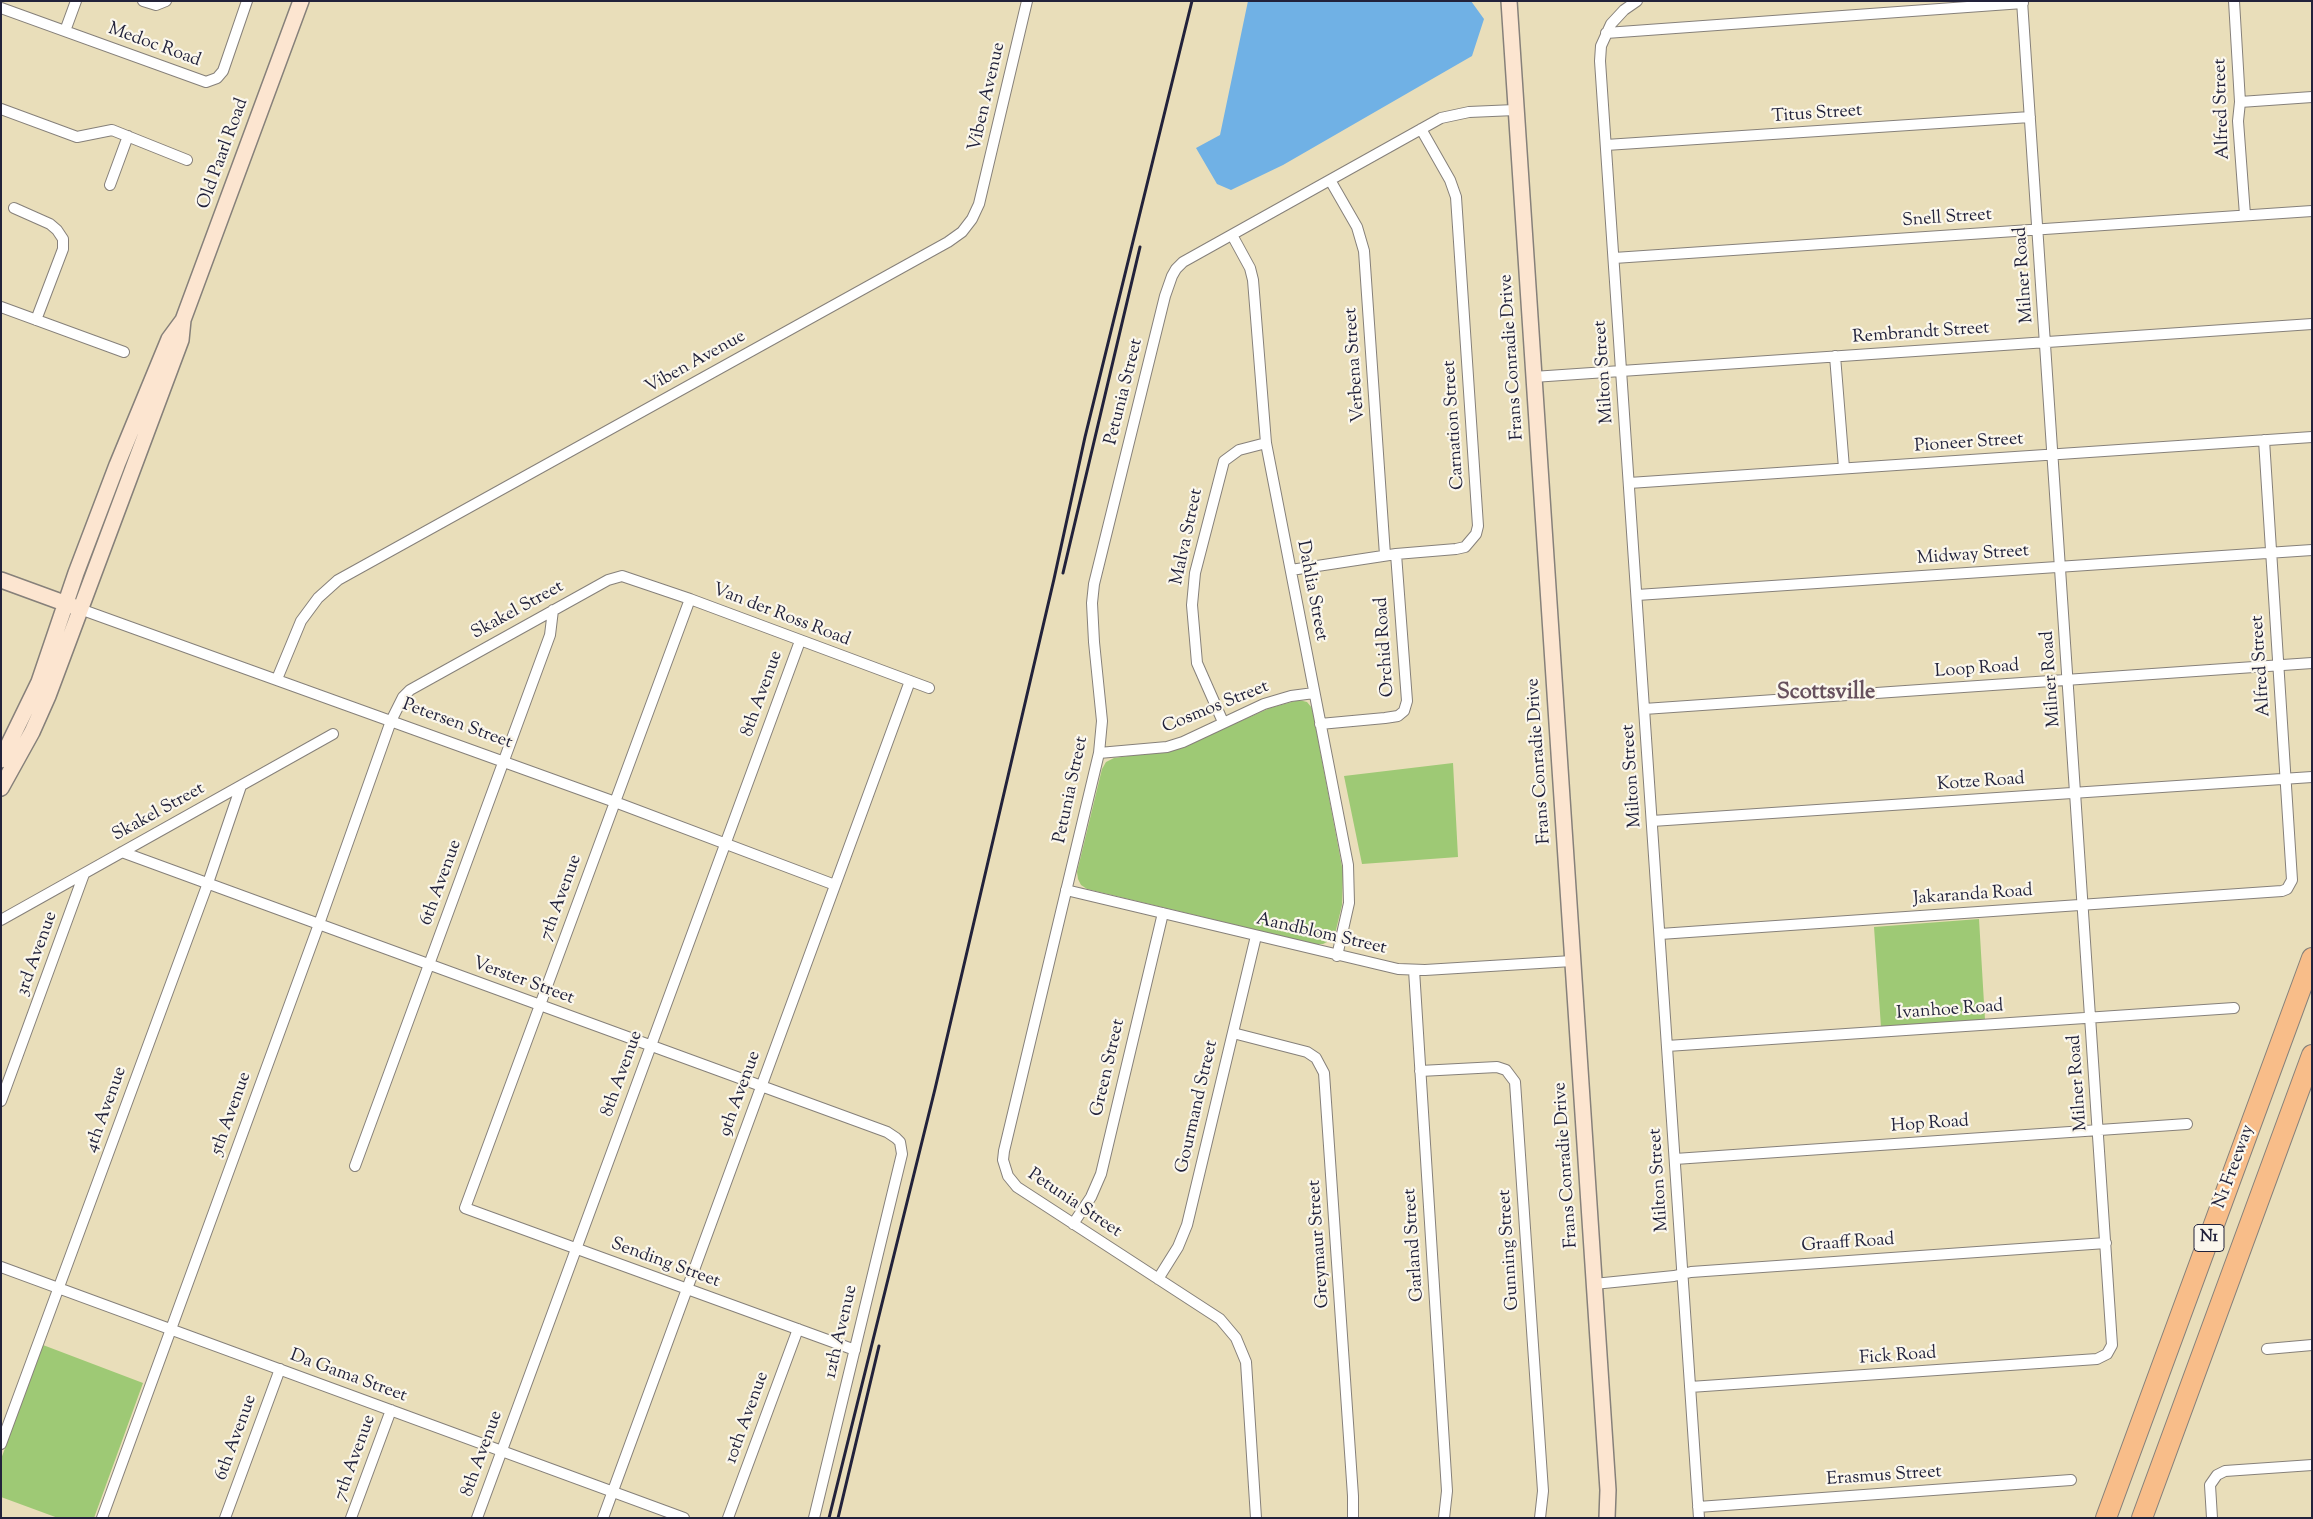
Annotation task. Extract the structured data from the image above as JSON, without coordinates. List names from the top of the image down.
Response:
{
  "streets": {
    "highway": ["N1 Freeway", "N1"],
    "street": [
      "Medoc Road",
      "Viben Avenue",
      "Alfred Street",
      "Titus Street",
      "Old Paarl Road",
      "Snell Street",
      "Milner Road",
      "Rembrandt Street",
      "Frans Conradie Drive",
      "Verbena Street",
      "Milton Street",
      "Petunia Street",
      "Carnation Street",
      "Pioneer Street",
      "Malva Street",
      "Midway Street",
      "Dahlia Street",
      "Skakel Street",
      "Van der Ross Road",
      "Orchid Road",
      "Loop Road",
      "8th Avenue",
      "Cosmos Street",
      "Petersen Street",
      "Kotze Road",
      "6th Avenue",
      "Jakaranda Road",
      "7th Avenue",
      "Aandblom Street",
      "3rd Avenue",
      "Verster Street",
      "Ivanhoe Road",
      "Green Street",
      "9th Avenue",
      "Gourmand Street",
      "4th Avenue",
      "5th Avenue",
      "Hop Road",
      "Greymaur Street",
      "Graaff Road",
      "Garland Street",
      "Gunning Street",
      "Sending Street",
      "12th Avenue",
      "Fick Road",
      "Da Gama Street",
      "10th Avenue",
      "Erasmus Street"
    ]
  },
  "crossings": [
    ["Viben Avenue", "Petersen Street"],
    ["Alfred Street", "Snell Street"],
    ["Alfred Street", "Pioneer Street"],
    ["Alfred Street", "Midway Street"],
    ["Alfred Street", "Loop Road"],
    ["Alfred Street", "Kotze Road"],
    ["Alfred Street", "Jakaranda Road"],
    ["Titus Street", "Milner Road"],
    ["Titus Street", "Milton Street"],
    ["Old Paarl Road", "Petersen Street"],
    ["Snell Street", "Milner Road"],
    ["Snell Street", "Milton Street"],
    ["Milner Road", "Rembrandt Street"],
    ["Milner Road", "Pioneer Street"],
    ["Milner Road", "Midway Street"],
    ["Milner Road", "Loop Road"],
    ["Milner Road", "Kotze Road"],
    ["Milner Road", "Jakaranda Road"],
    ["Milner Road", "Ivanhoe Road"],
    ["Milner Road", "Hop Road"],
    ["Milner Road", "Graaff Road"],
    ["Milner Road", "Fick Road"],
    ["Rembrandt Street", "Frans Conradie Drive"],
    ["Rembrandt Street", "Milton Street"],
    ["Frans Conradie Drive", "Petunia Street"],
    ["Frans Conradie Drive", "Aandblom Street"],
    ["Frans Conradie Drive", "Graaff Road"],
    ["Verbena Street", "Petunia Street"],
    ["Verbena Street", "Carnation Street"],
    ["Milton Street", "Pioneer Street"],
    ["Milton Street", "Midway Street"],
    ["Milton Street", "Loop Road"],
    ["Milton Street", "Kotze Road"],
    ["Milton Street", "Jakaranda Road"],
    ["Milton Street", "Ivanhoe Road"],
    ["Milton Street", "Hop Road"],
    ["Milton Street", "Graaff Road"],
    ["Milton Street", "Fick Road"],
    ["Milton Street", "Erasmus Street"],
    ["Petunia Street", "Carnation Street"],
    ["Petunia Street", "Dahlia Street"],
    ["Petunia Street", "Cosmos Street"],
    ["Petunia Street", "Aandblom Street"],
    ["Petunia Street", "Green Street"],
    ["Petunia Street", "Gourmand Street"],
    ["Carnation Street", "Dahlia Street"],
    ["Carnation Street", "Orchid Road"],
    ["Malva Street", "Dahlia Street"],
    ["Malva Street", "Cosmos Street"],
    ["Dahlia Street", "Orchid Road"],
    ["Dahlia Street", "Cosmos Street"],
    ["Dahlia Street", "Aandblom Street"],
    ["Skakel Street", "Van der Ross Road"],
    ["Skakel Street", "Petersen Street"],
    ["Skakel Street", "6th Avenue"],
    ["Skakel Street", "3rd Avenue"],
    ["Skakel Street", "Verster Street"],
    ["Skakel Street", "4th Avenue"],
    ["Skakel Street", "5th Avenue"],
    ["Van der Ross Road", "8th Avenue"],
    ["Van der Ross Road", "7th Avenue"],
    ["Van der Ross Road", "9th Avenue"],
    ["8th Avenue", "Petersen Street"],
    ["8th Avenue", "Verster Street"],
    ["8th Avenue", "Sending Street"],
    ["8th Avenue", "Da Gama Street"],
    ["Petersen Street", "6th Avenue"],
    ["Petersen Street", "7th Avenue"],
    ["Petersen Street", "9th Avenue"],
    ["Petersen Street", "5th Avenue"],
    ["6th Avenue", "Verster Street"],
    ["6th Avenue", "Da Gama Street"],
    ["7th Avenue", "Verster Street"],
    ["7th Avenue", "Sending Street"],
    ["7th Avenue", "Da Gama Street"],
    ["Aandblom Street", "Green Street"],
    ["Aandblom Street", "Gourmand Street"],
    ["Aandblom Street", "Garland Street"],
    ["Verster Street", "9th Avenue"],
    ["Verster Street", "4th Avenue"],
    ["Verster Street", "5th Avenue"],
    ["Verster Street", "12th Avenue"],
    ["9th Avenue", "Sending Street"],
    ["9th Avenue", "Da Gama Street"],
    ["Gourmand Street", "Greymaur Street"],
    ["4th Avenue", "Da Gama Street"],
    ["5th Avenue", "Da Gama Street"],
    ["Garland Street", "Gunning Street"],
    ["Sending Street", "12th Avenue"],
    ["Sending Street", "10th Avenue"]
  ],
  "districts": ["Scottsville"]
}
